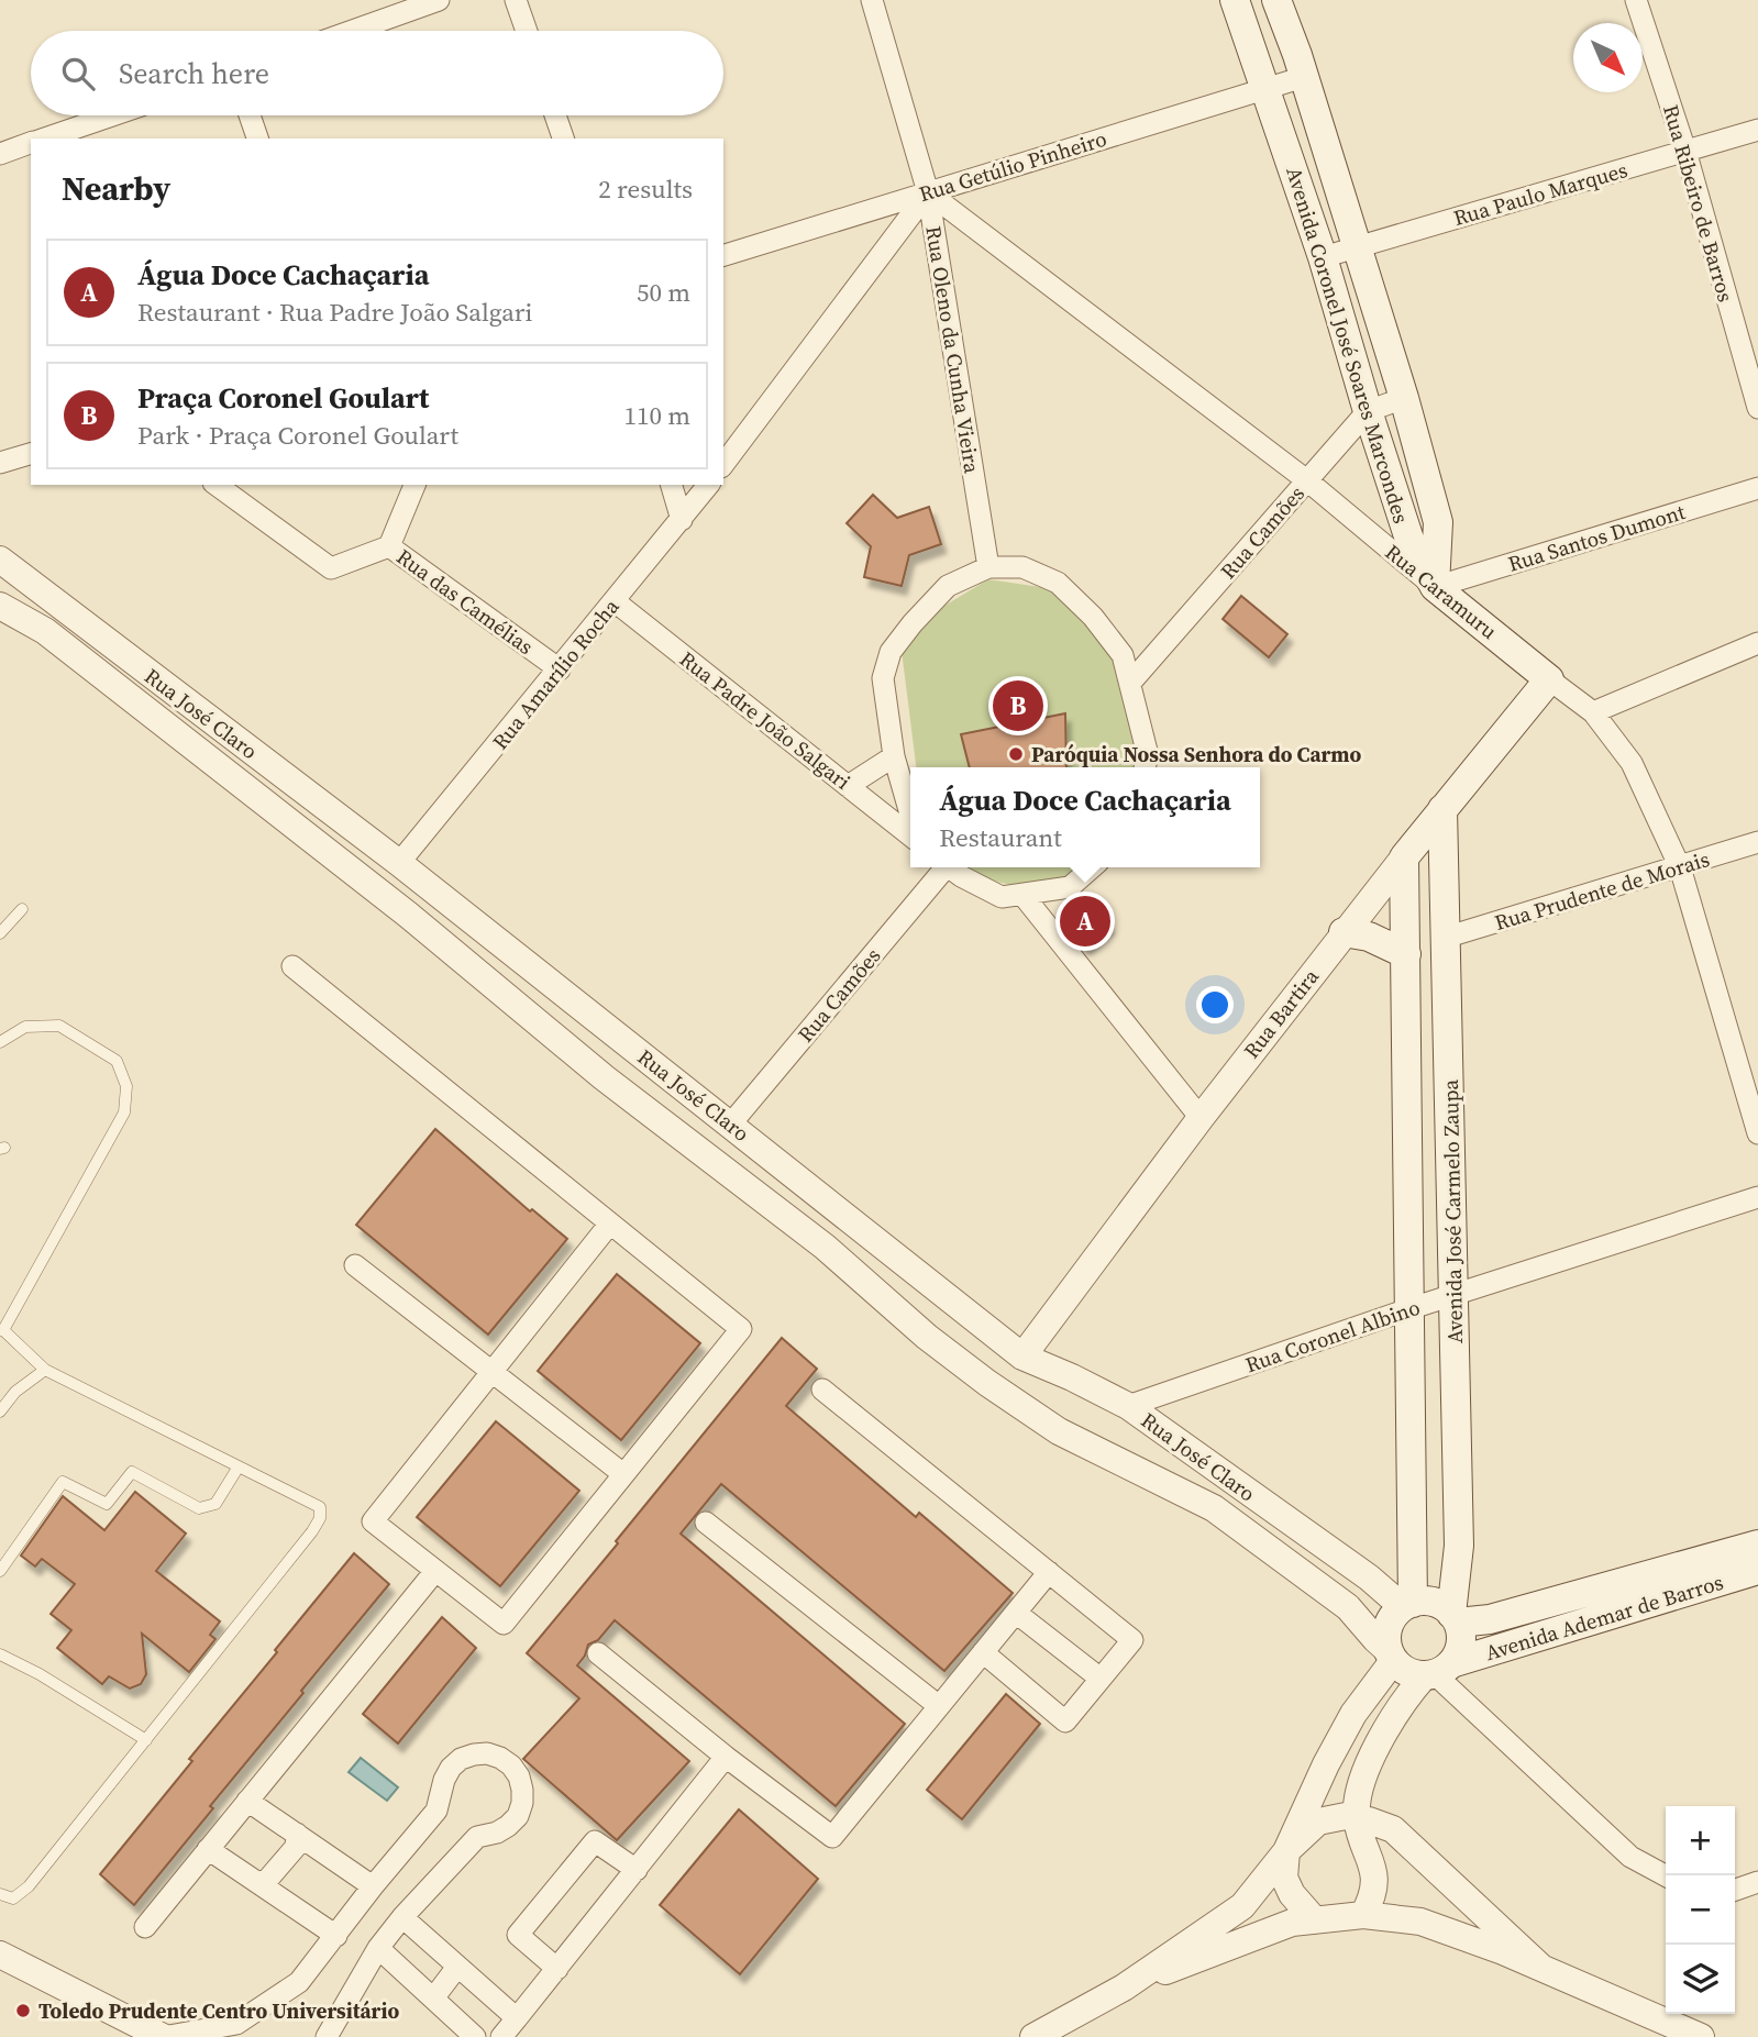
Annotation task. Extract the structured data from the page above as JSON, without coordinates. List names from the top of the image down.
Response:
{
  "streets": {
    "main road": [
      "Avenida Coronel José Soares Marcondes",
      "Rua Caramuru",
      "Rua Bartira",
      "Avenida José Carmelo Zaupa",
      "Avenida Ademar de Barros"
    ],
    "street": [
      "Rua Getúlio Pinheiro",
      "Rua Paulo Marques",
      "Rua Ribeiro de Barros",
      "Rua Oleno da Cunha Vieira",
      "Rua Camões",
      "Rua Santos Dumont",
      "Rua das Camélias",
      "Rua Amarílio Rocha",
      "Rua José Claro",
      "Rua Padre João Salgari",
      "Rua Prudente de Morais",
      "Rua Coronel Albino"
    ]
  },
  "crossings": [
    ["Rua Getúlio Pinheiro", "Avenida Coronel José Soares Marcondes"],
    ["Rua Getúlio Pinheiro", "Rua Oleno da Cunha Vieira"],
    ["Rua Getúlio Pinheiro", "Rua Caramuru"],
    ["Rua Paulo Marques", "Rua Ribeiro de Barros"],
    ["Rua Paulo Marques", "Avenida Coronel José Soares Marcondes"],
    ["Avenida Coronel José Soares Marcondes", "Rua Camões"],
    ["Avenida Coronel José Soares Marcondes", "Rua Santos Dumont"],
    ["Avenida Coronel José Soares Marcondes", "Rua Caramuru"],
    ["Rua Oleno da Cunha Vieira", "Rua Caramuru"],
    ["Rua Camões", "Rua Caramuru"],
    ["Rua Camões", "Rua José Claro"],
    ["Rua Santos Dumont", "Rua Caramuru"],
    ["Rua Caramuru", "Rua Prudente de Morais"],
    ["Rua Caramuru", "Rua Bartira"],
    ["Rua das Camélias", "Rua Amarílio Rocha"],
    ["Rua Amarílio Rocha", "Rua José Claro"],
    ["Rua Amarílio Rocha", "Rua Padre João Salgari"],
    ["Rua José Claro", "Rua Bartira"],
    ["Rua José Claro", "Avenida José Carmelo Zaupa"],
    ["Rua José Claro", "Rua Coronel Albino"],
    ["Rua José Claro", "Avenida Ademar de Barros"],
    ["Rua Prudente de Morais", "Avenida José Carmelo Zaupa"],
    ["Rua Bartira", "Avenida José Carmelo Zaupa"],
    ["Avenida José Carmelo Zaupa", "Rua Coronel Albino"],
    ["Avenida José Carmelo Zaupa", "Avenida Ademar de Barros"]
  ],
  "places": ["Paróquia Nossa Senhora do Carmo", "Toledo Prudente Centro Universitário"],
  "north": "bottom right",
  "page": {
    "search": "Search here",
    "heading": ["Nearby", "2 results"],
    "list": [
      {
        "mark": "A",
        "name": "Água Doce Cachaçaria",
        "note": "Restaurant · Rua Padre João Salgari",
        "value": "50 m"
      },
      {
        "mark": "B",
        "name": "Praça Coronel Goulart",
        "note": "Park · Praça Coronel Goulart",
        "value": "110 m"
      }
    ],
    "pins": ["B", "A"],
    "popup": ["Água Doce Cachaçaria", "Restaurant"],
    "map_buttons": ["+", "−"]
  }
}
